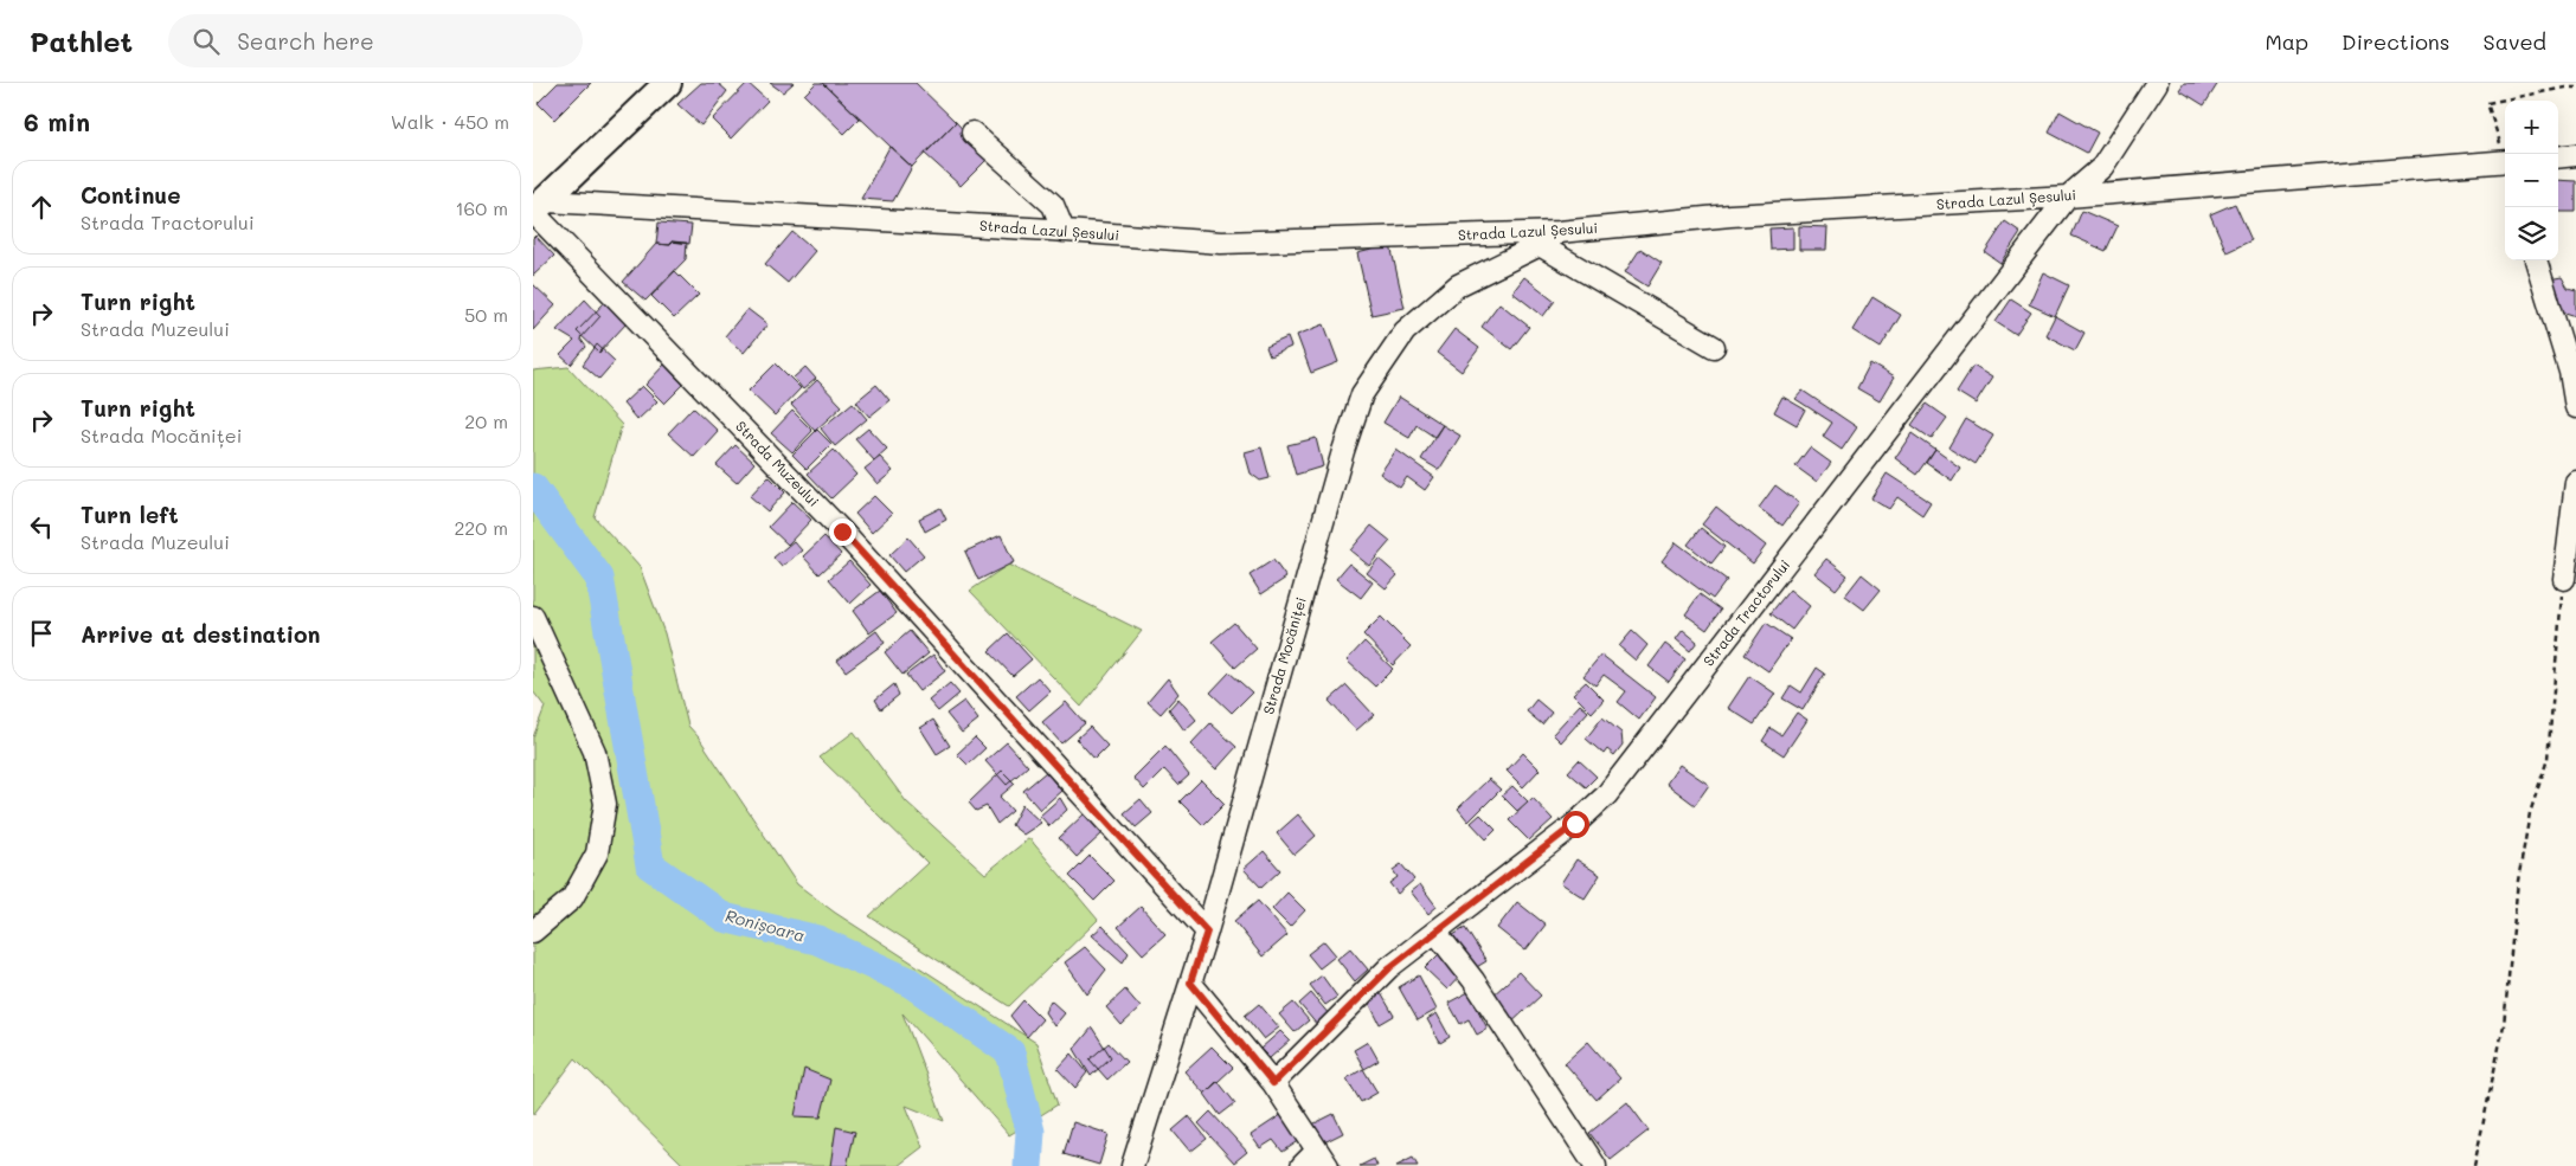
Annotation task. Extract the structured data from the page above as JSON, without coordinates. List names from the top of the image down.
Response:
{
  "streets": {
    "street": [
      "Strada Lazul Șesului",
      "Strada Muzeului",
      "Strada Tractorului",
      "Strada Mocăniței"
    ]
  },
  "crossings": [
    ["Strada Lazul Șesului", "Strada Muzeului"],
    ["Strada Lazul Șesului", "Strada Tractorului"],
    ["Strada Lazul Șesului", "Strada Mocăniței"],
    ["Strada Muzeului", "Strada Mocăniței"]
  ],
  "water": ["Ronișoara"],
  "page": {
    "header": "Pathlet",
    "search": "Search here",
    "nav": ["Map", "Directions", "Saved"],
    "heading": ["6 min", "Walk · 450 m"],
    "map_buttons": ["+", "−"],
    "list": [
      ["Continue", "Strada Tractorului", "160 m"],
      ["Turn right", "Strada Muzeului", "50 m"],
      ["Turn right", "Strada Mocăniței", "20 m"],
      ["Turn left", "Strada Muzeului", "220 m"],
      "Arrive at destination"
    ]
  }
}
